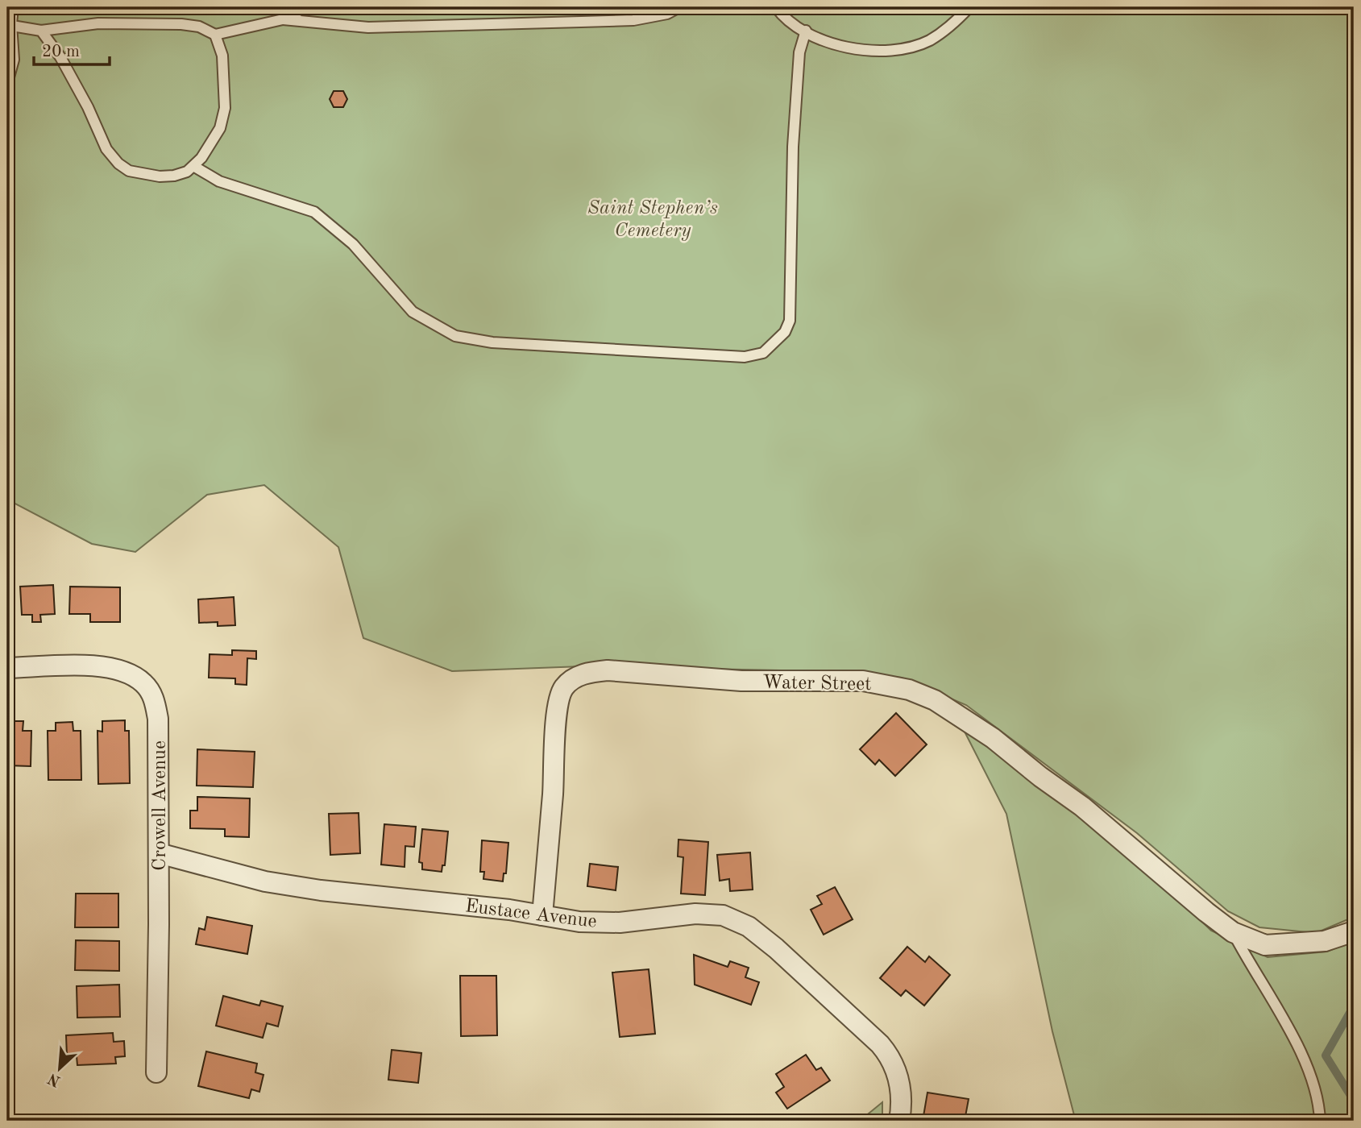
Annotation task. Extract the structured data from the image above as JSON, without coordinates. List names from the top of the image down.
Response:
{
  "streets": {
    "street": ["Water Street", "Crowell Avenue", "Eustace Avenue"]
  },
  "crossings": [
    ["Water Street", "Eustace Avenue"],
    ["Crowell Avenue", "Eustace Avenue"]
  ],
  "parks": ["Saint Stephen’s Cemetery"],
  "scale_bar": "20 m",
  "north": "bottom left"
}
